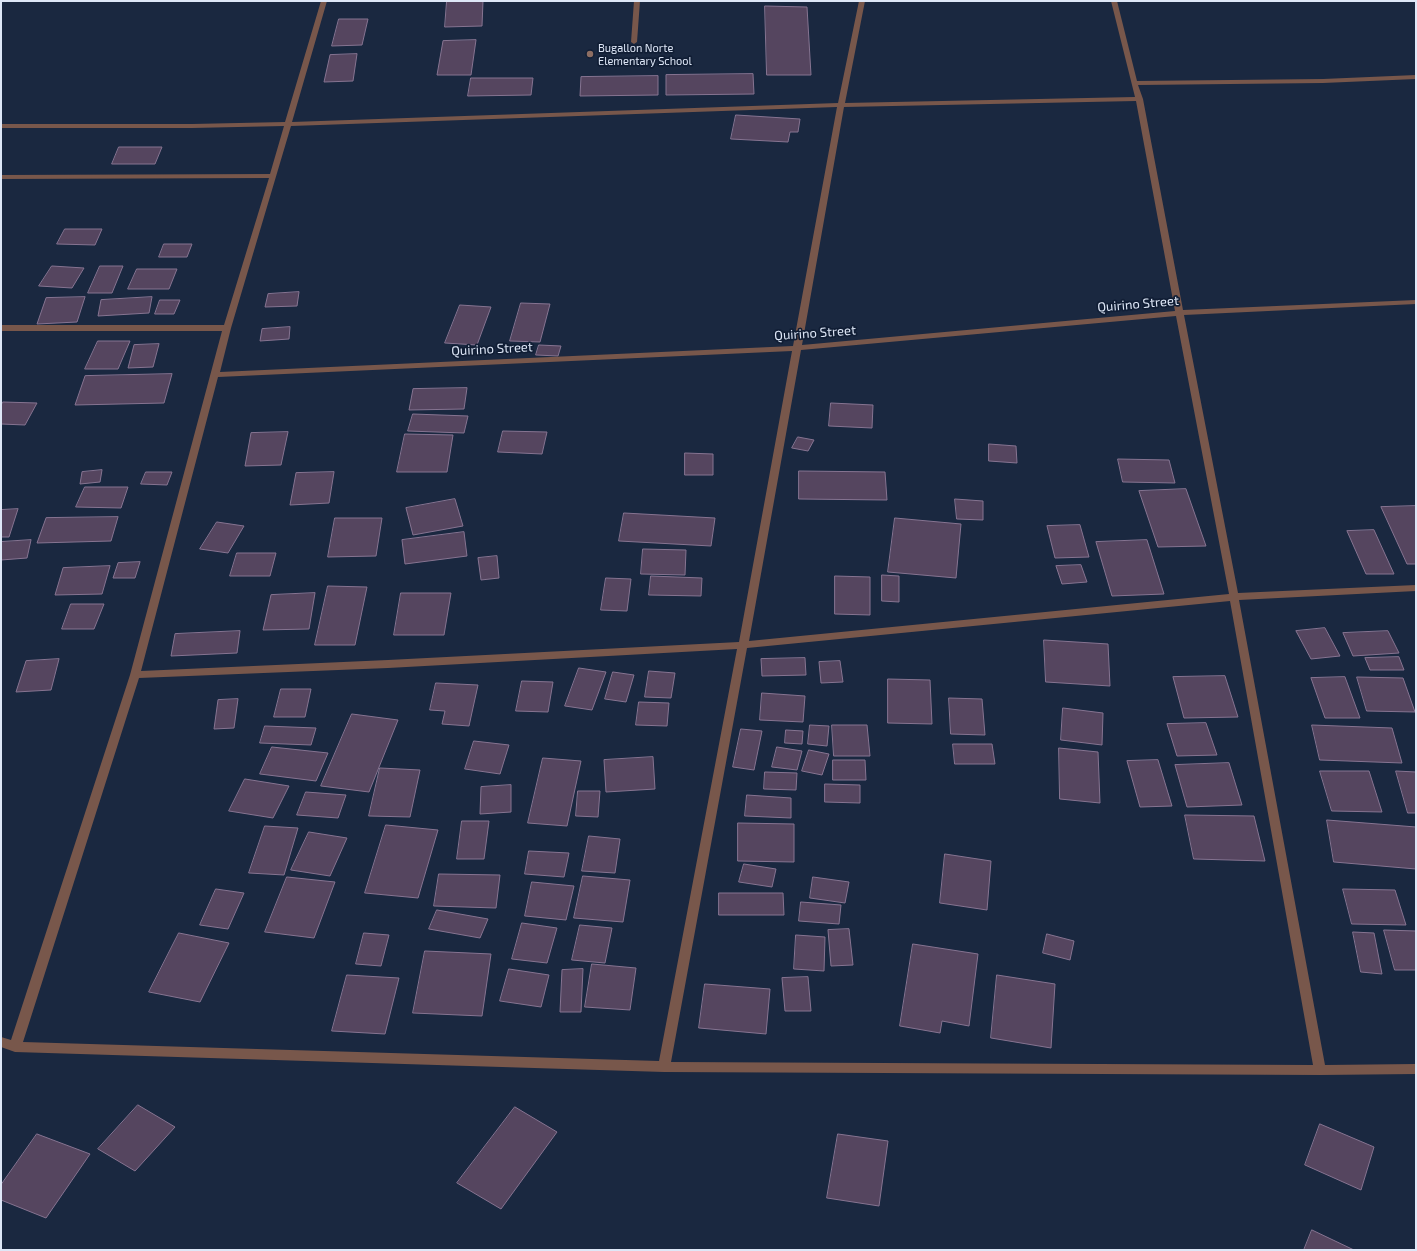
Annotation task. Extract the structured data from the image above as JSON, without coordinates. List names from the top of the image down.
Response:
{
  "streets": {
    "street": ["Quirino Street"]
  },
  "places": ["Bugallon Norte Elementary School"]
}
